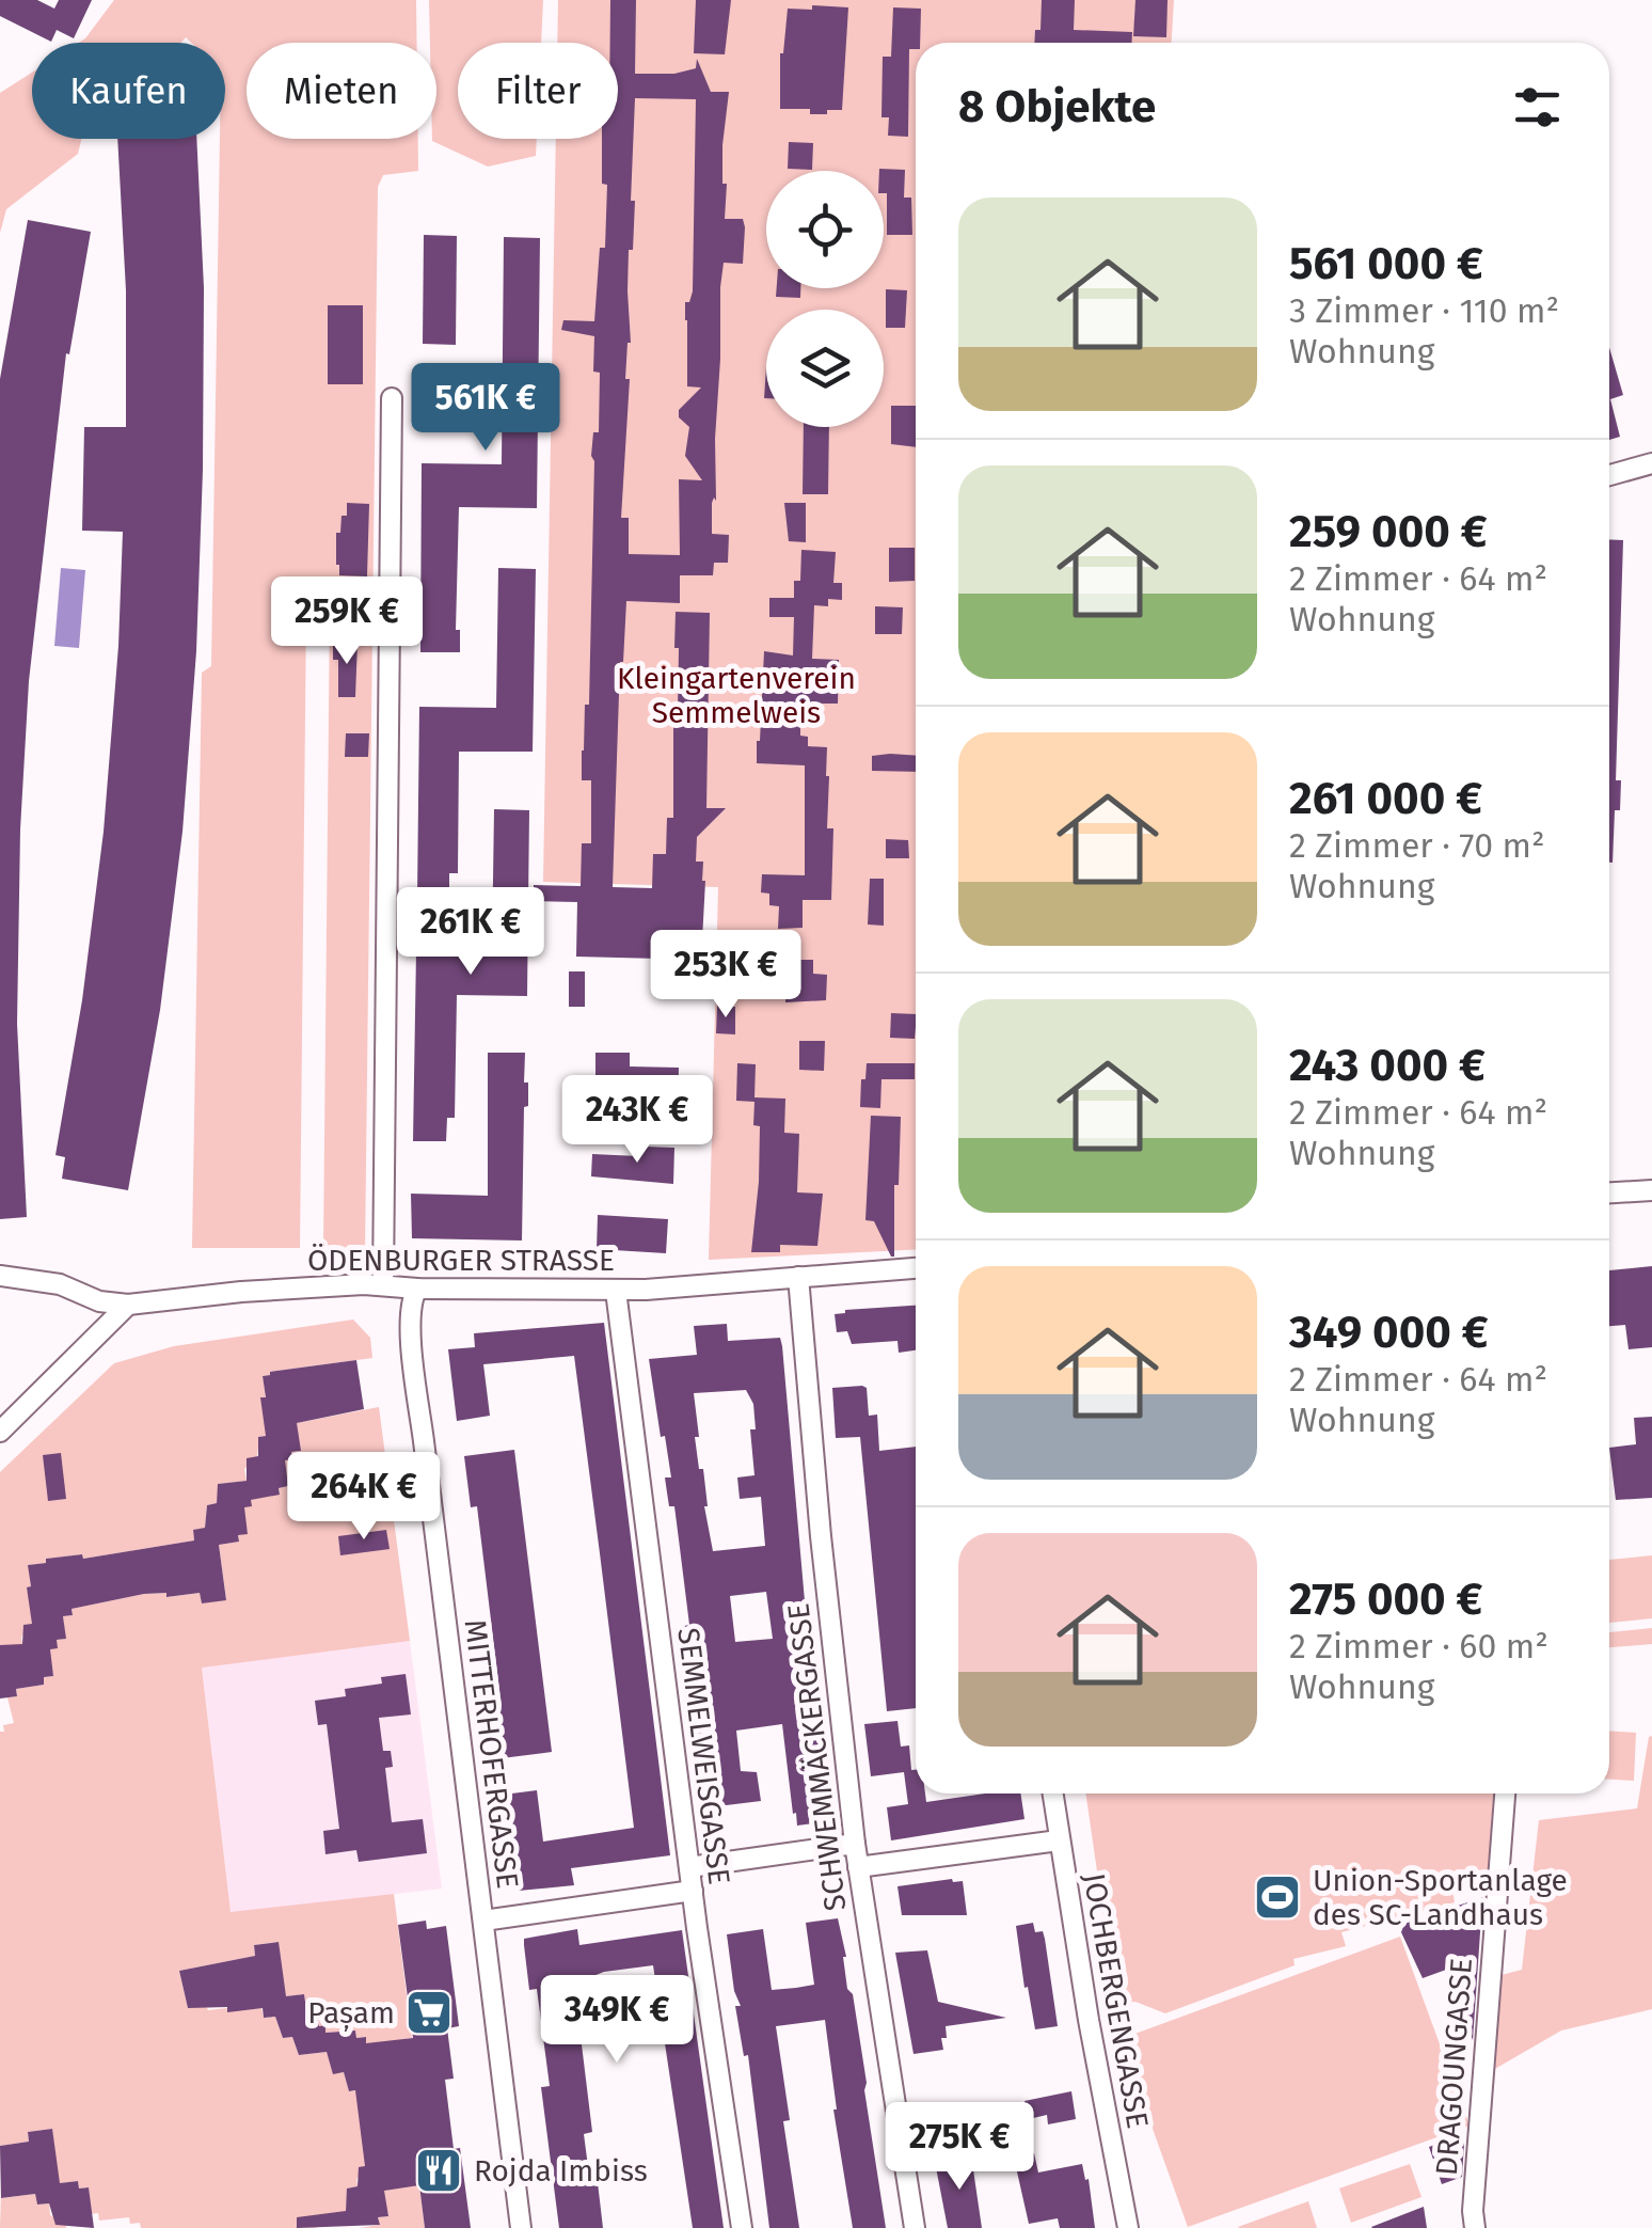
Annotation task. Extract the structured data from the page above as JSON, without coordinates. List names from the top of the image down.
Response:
{
  "streets": {
    "street": [
      "ÖDENBURGER STRASSE",
      "MITTERHOFERGASSE",
      "SEMMELWEISGASSE",
      "SCHWEMMÄCKERGASSE",
      "JOCHBERGENGASSE",
      "DRAGOUNGASSE"
    ]
  },
  "crossings": [
    ["ÖDENBURGER STRASSE", "MITTERHOFERGASSE"],
    ["ÖDENBURGER STRASSE", "SEMMELWEISGASSE"],
    ["ÖDENBURGER STRASSE", "SCHWEMMÄCKERGASSE"]
  ],
  "parks": ["Kleingartenverein Semmelweis"],
  "places": {
    "sports": ["Union-Sportanlage des SC-Landhaus"],
    "supermarket": ["Pașam"],
    "restaurant": ["Rojda Imbiss"]
  },
  "page": {
    "chip": ["Kaufen", "Mieten", "Filter"],
    "heading": "8 Objekte",
    "list": [
      {
        "name": "561 000 €",
        "note": "3 Zimmer · 110 m² · Wohnung"
      },
      {
        "name": "259 000 €",
        "note": "2 Zimmer · 64 m² · Wohnung"
      },
      {
        "name": "261 000 €",
        "note": "2 Zimmer · 70 m² · Wohnung"
      },
      {
        "name": "243 000 €",
        "note": "2 Zimmer · 64 m² · Wohnung"
      },
      {
        "name": "349 000 €",
        "note": "2 Zimmer · 64 m² · Wohnung"
      },
      {
        "name": "275 000 €",
        "note": "2 Zimmer · 60 m² · Wohnung"
      }
    ],
    "price": [
      "561K €",
      "259K €",
      "261K €",
      "253K €",
      "243K €",
      "264K €",
      "349K €",
      "275K €"
    ]
  }
}
